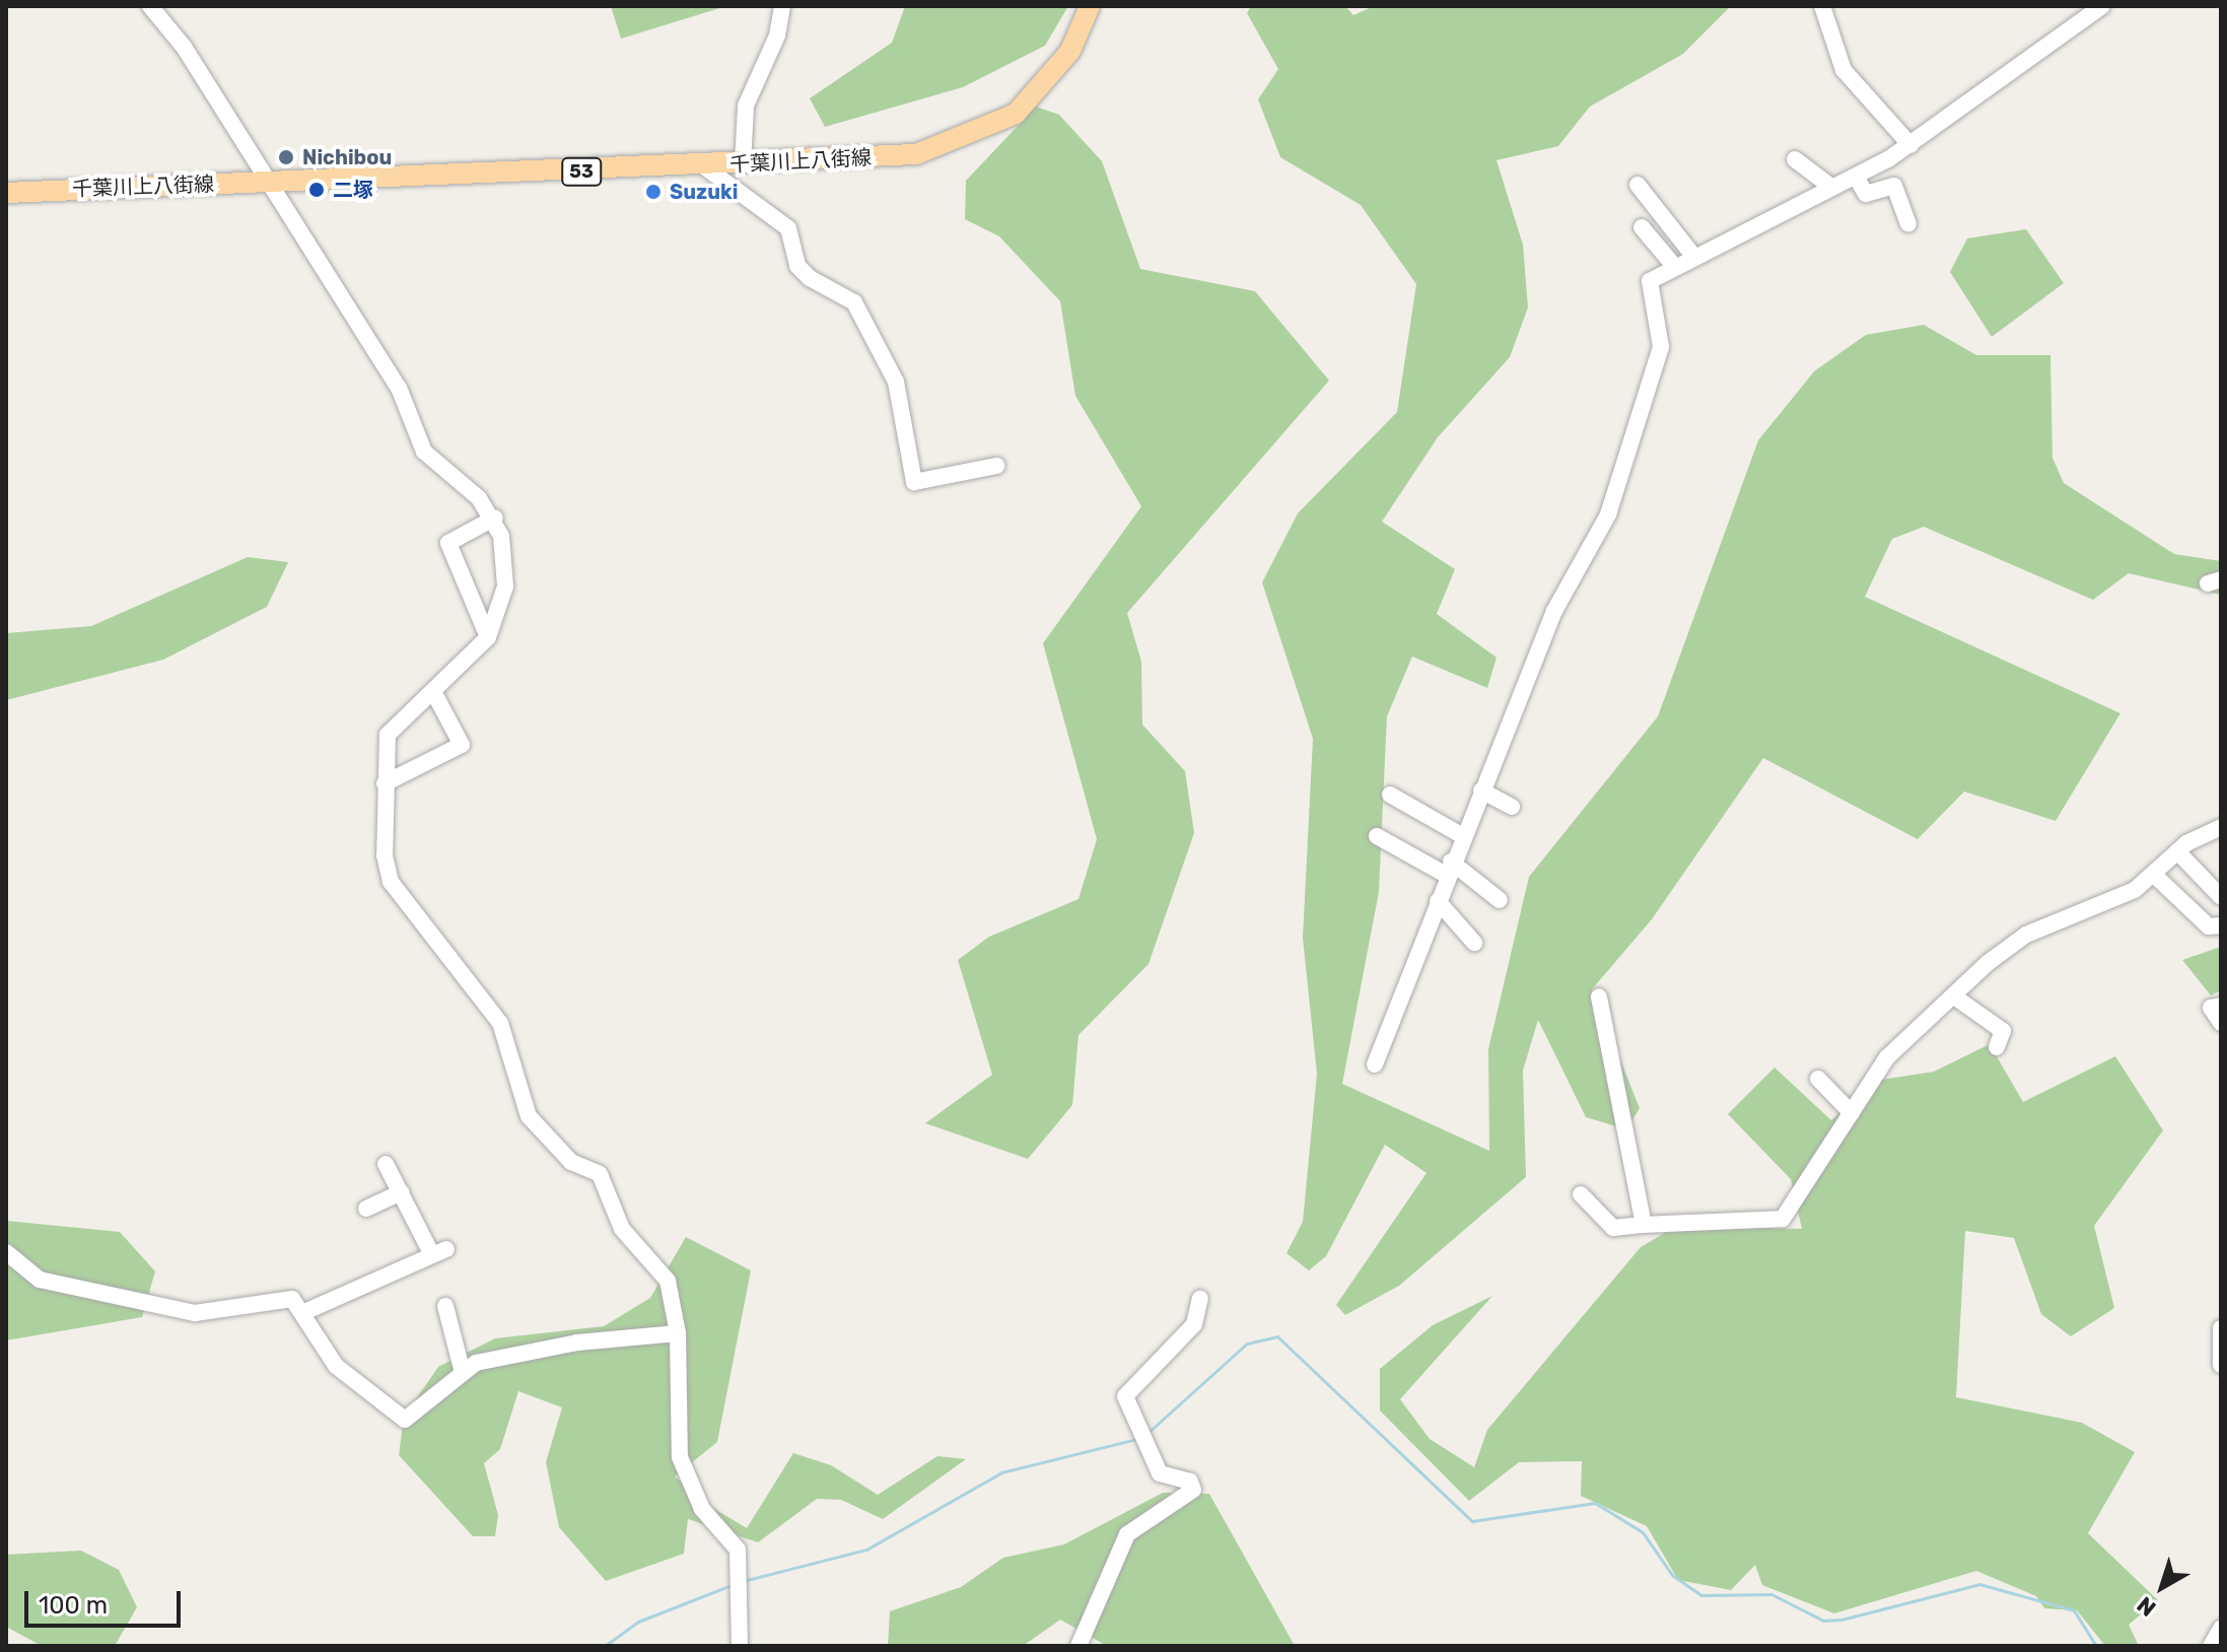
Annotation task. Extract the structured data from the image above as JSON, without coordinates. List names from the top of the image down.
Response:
{
  "streets": {
    "main road": ["千葉川上八街線", "53"]
  },
  "places": ["Nichibou", "二塚", "Suzuki"],
  "scale_bar": "100 m",
  "north": "bottom left"
}
